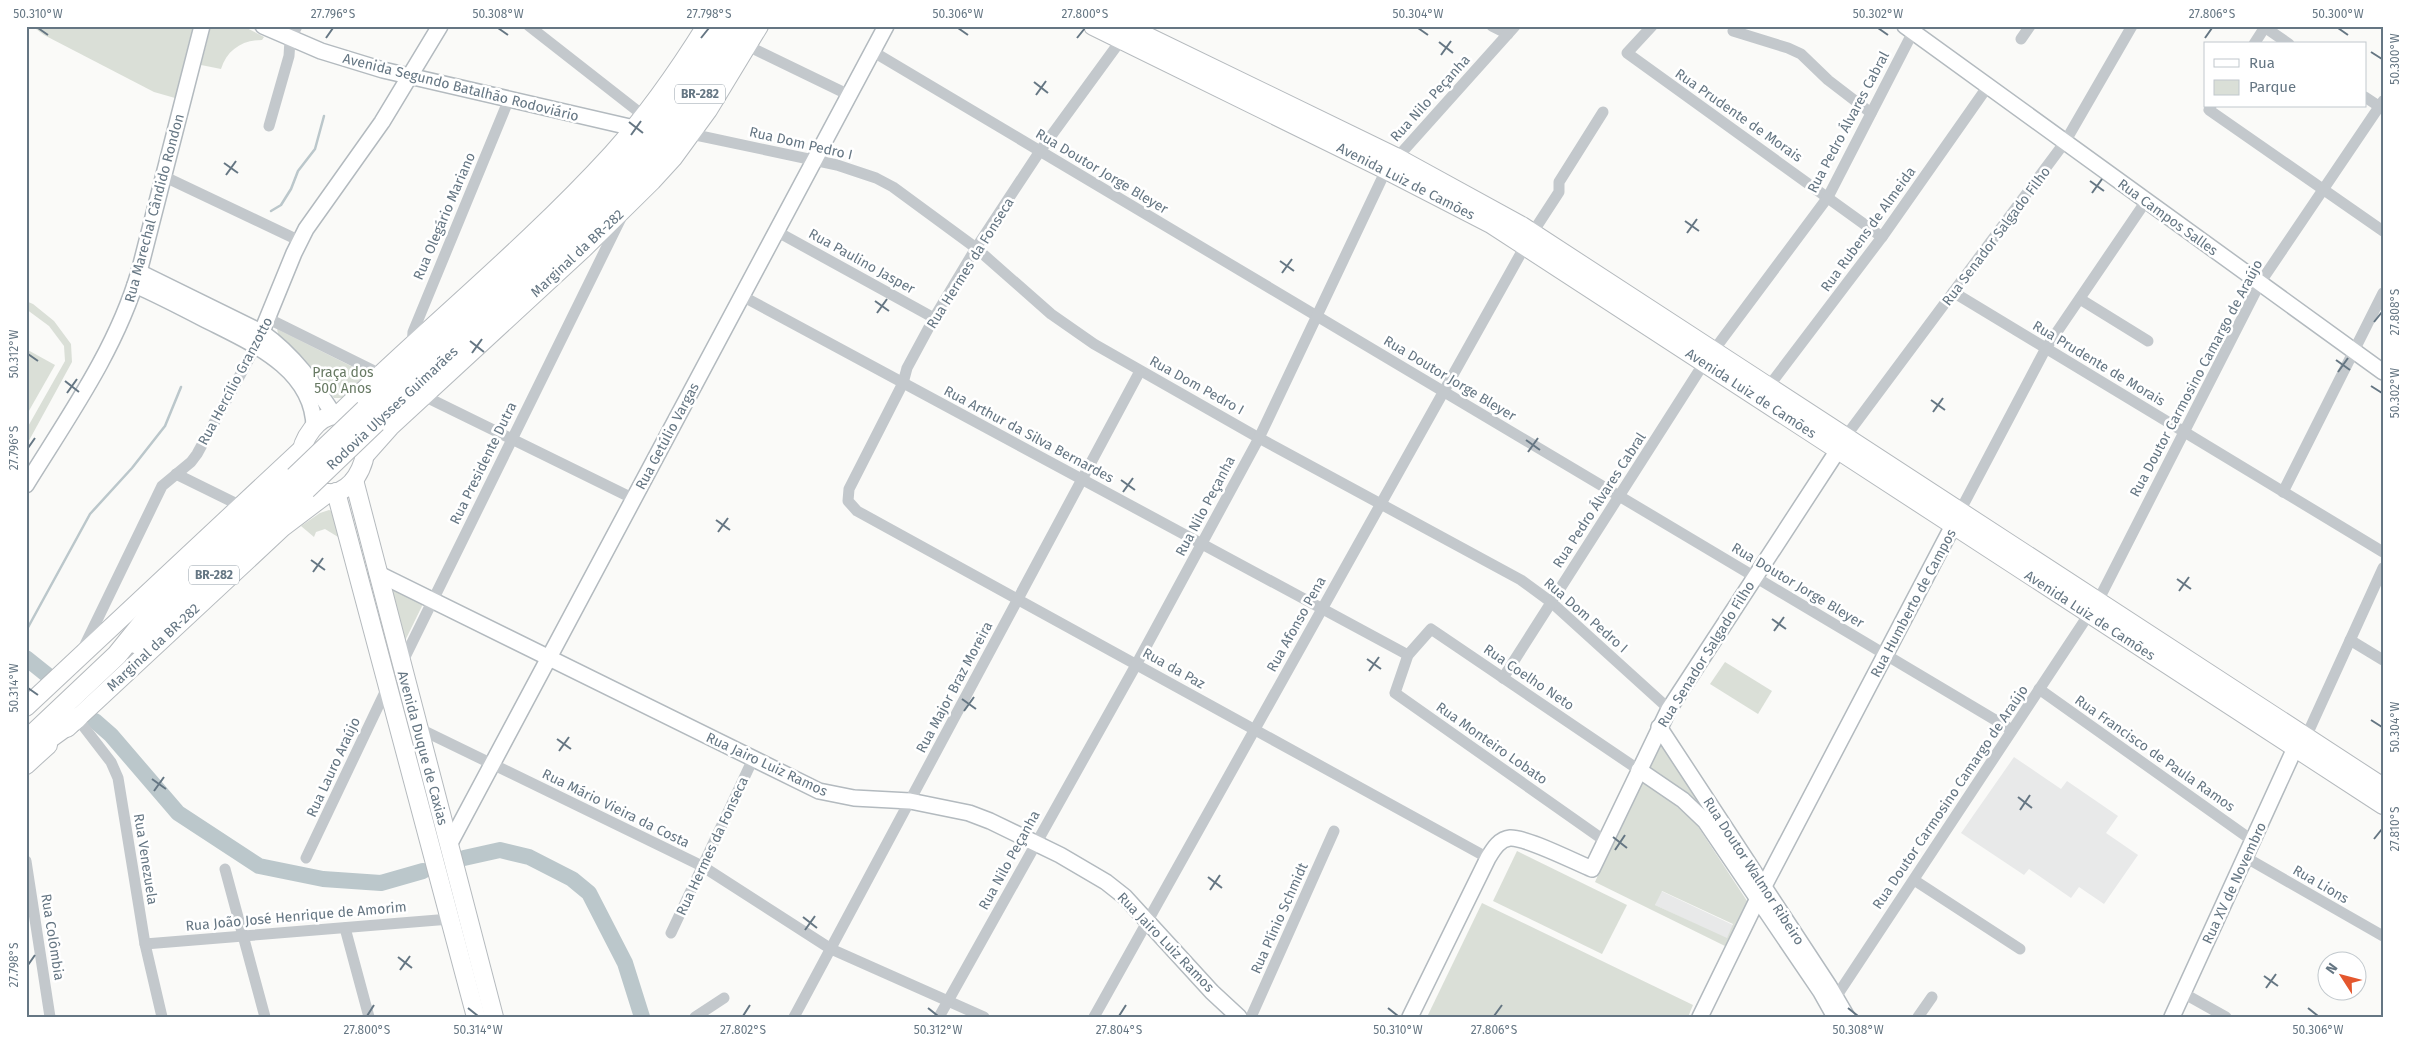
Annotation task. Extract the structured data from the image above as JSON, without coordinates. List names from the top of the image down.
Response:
{
  "streets": {
    "highway": ["BR-282", "Rodovia Ulysses Guimarães"],
    "main road": ["Avenida Luiz de Camões", "Marginal da BR-282", "Avenida Duque de Caxias"],
    "street": [
      "Avenida Segundo Batalhão Rodoviário",
      "Rua Nilo Peçanha",
      "Rua Prudente de Morais",
      "Rua Pedro Álvares Cabral",
      "Rua Dom Pedro I",
      "Rua Doutor Jorge Bleyer",
      "Rua Marechal Cândido Rondon",
      "Rua Olegário Mariano",
      "Rua Campos Salles",
      "Rua Rubens de Almeida",
      "Rua Senador Salgado Filho",
      "Rua Paulino Jasper",
      "Rua Hermes da Fonseca",
      "Rua Doutor Carmosino Camargo de Araújo",
      "Rua Hercílio Granzotto",
      "Rua Arthur da Silva Bernardes",
      "Rua Getúlio Vargas",
      "Rua Presidente Dutra",
      "Rua Humberto de Campos",
      "Rua Afonso Pena",
      "Rua da Paz",
      "Rua Coelho Neto",
      "Rua Major Braz Moreira",
      "Rua Monteiro Lobato",
      "Rua Francisco de Paula Ramos",
      "Rua Jairo Luiz Ramos",
      "Rua Lauro Araújo",
      "Rua Mário Vieira da Costa",
      "Rua Venezuela",
      "Rua Doutor Walmor Ribeiro",
      "Rua XV de Novembro",
      "Rua Lions",
      "Rua João José Henrique de Amorim",
      "Rua Plínio Schmidt",
      "Rua Colômbia"
    ]
  },
  "crossings": [
    ["Avenida Segundo Batalhão Rodoviário", "Rua Olegário Mariano"],
    ["Avenida Segundo Batalhão Rodoviário", "Rua Hercílio Granzotto"],
    ["Rua Nilo Peçanha", "Rua Dom Pedro I"],
    ["Rua Nilo Peçanha", "Rua Doutor Jorge Bleyer"],
    ["Rua Nilo Peçanha", "Avenida Luiz de Camões"],
    ["Rua Nilo Peçanha", "Rua Arthur da Silva Bernardes"],
    ["Rua Nilo Peçanha", "Rua da Paz"],
    ["Rua Nilo Peçanha", "Rua Jairo Luiz Ramos"],
    ["Rua Nilo Peçanha", "Rua Mário Vieira da Costa"],
    ["Rua Prudente de Morais", "Rua Pedro Álvares Cabral"],
    ["Rua Prudente de Morais", "Rua Rubens de Almeida"],
    ["Rua Prudente de Morais", "Rua Senador Salgado Filho"],
    ["Rua Prudente de Morais", "Rua Doutor Carmosino Camargo de Araújo"],
    ["Rua Prudente de Morais", "Rua Humberto de Campos"],
    ["Rua Pedro Álvares Cabral", "Rua Dom Pedro I"],
    ["Rua Pedro Álvares Cabral", "Rua Doutor Jorge Bleyer"],
    ["Rua Pedro Álvares Cabral", "Avenida Luiz de Camões"],
    ["Rua Pedro Álvares Cabral", "Rua Campos Salles"],
    ["Rua Pedro Álvares Cabral", "Rua Coelho Neto"],
    ["Rua Dom Pedro I", "Rua Senador Salgado Filho"],
    ["Rua Dom Pedro I", "Marginal da BR-282"],
    ["Rua Dom Pedro I", "Rua Hermes da Fonseca"],
    ["Rua Dom Pedro I", "Rua Getúlio Vargas"],
    ["Rua Dom Pedro I", "Rua Afonso Pena"],
    ["Rua Dom Pedro I", "Rua Major Braz Moreira"],
    ["Rua Doutor Jorge Bleyer", "Rua Senador Salgado Filho"],
    ["Rua Doutor Jorge Bleyer", "Rua Hermes da Fonseca"],
    ["Rua Doutor Jorge Bleyer", "Rua Doutor Carmosino Camargo de Araújo"],
    ["Rua Doutor Jorge Bleyer", "Rua Getúlio Vargas"],
    ["Rua Doutor Jorge Bleyer", "Rua Humberto de Campos"],
    ["Rua Doutor Jorge Bleyer", "Rua Afonso Pena"],
    ["Avenida Luiz de Camões", "Rua Rubens de Almeida"],
    ["Avenida Luiz de Camões", "Rua Senador Salgado Filho"],
    ["Avenida Luiz de Camões", "Rua Hermes da Fonseca"],
    ["Avenida Luiz de Camões", "Rua Doutor Carmosino Camargo de Araújo"],
    ["Avenida Luiz de Camões", "Rua Humberto de Campos"],
    ["Avenida Luiz de Camões", "Rua Afonso Pena"],
    ["Avenida Luiz de Camões", "Rua XV de Novembro"],
    ["Rua Campos Salles", "Rua Rubens de Almeida"],
    ["Rua Campos Salles", "Rua Senador Salgado Filho"],
    ["Rua Campos Salles", "Rua Doutor Carmosino Camargo de Araújo"],
    ["Rua Campos Salles", "Rua Humberto de Campos"],
    ["Rua Senador Salgado Filho", "Rua da Paz"],
    ["Rua Senador Salgado Filho", "Rua Coelho Neto"],
    ["Rua Senador Salgado Filho", "Rua Monteiro Lobato"],
    ["Rua Senador Salgado Filho", "Rua Doutor Walmor Ribeiro"],
    ["Marginal da BR-282", "Rodovia Ulysses Guimarães"],
    ["Marginal da BR-282", "Rua Presidente Dutra"],
    ["Marginal da BR-282", "Avenida Duque de Caxias"],
    ["Marginal da BR-282", "Rua Venezuela"],
    ["Rua Paulino Jasper", "Rua Hermes da Fonseca"],
    ["Rua Paulino Jasper", "Rua Getúlio Vargas"],
    ["Rua Hermes da Fonseca", "Rua Arthur da Silva Bernardes"],
    ["Rua Hermes da Fonseca", "Rua da Paz"],
    ["Rua Hermes da Fonseca", "Rua Jairo Luiz Ramos"],
    ["Rua Hermes da Fonseca", "Rua Mário Vieira da Costa"],
    ["Rua Doutor Carmosino Camargo de Araújo", "Rua Francisco de Paula Ramos"],
    ["Rua Doutor Carmosino Camargo de Araújo", "Rua Doutor Walmor Ribeiro"],
    ["Rua Arthur da Silva Bernardes", "Rua Getúlio Vargas"],
    ["Rua Arthur da Silva Bernardes", "Rua Afonso Pena"],
    ["Rua Arthur da Silva Bernardes", "Rua Coelho Neto"],
    ["Rua Arthur da Silva Bernardes", "Rua Major Braz Moreira"],
    ["Rua Arthur da Silva Bernardes", "Rua Monteiro Lobato"],
    ["Rua Getúlio Vargas", "Avenida Duque de Caxias"],
    ["Rua Getúlio Vargas", "Rua Jairo Luiz Ramos"],
    ["Rua Getúlio Vargas", "Rua Mário Vieira da Costa"],
    ["Rua Presidente Dutra", "Avenida Duque de Caxias"],
    ["Rua Presidente Dutra", "Rua Jairo Luiz Ramos"],
    ["Rua Humberto de Campos", "Rua Doutor Walmor Ribeiro"],
    ["Rua Afonso Pena", "Rua da Paz"],
    ["Rua Afonso Pena", "Rua Jairo Luiz Ramos"],
    ["Rua da Paz", "Rua Major Braz Moreira"],
    ["Rua Coelho Neto", "Rua Monteiro Lobato"],
    ["Rua Coelho Neto", "Rua Doutor Walmor Ribeiro"],
    ["Rua Major Braz Moreira", "Rua Jairo Luiz Ramos"],
    ["Rua Major Braz Moreira", "Rua Mário Vieira da Costa"],
    ["Avenida Duque de Caxias", "Rua Jairo Luiz Ramos"],
    ["Avenida Duque de Caxias", "Rua Lauro Araújo"],
    ["Avenida Duque de Caxias", "Rua Mário Vieira da Costa"],
    ["Avenida Duque de Caxias", "Rua João José Henrique de Amorim"],
    ["Rua Francisco de Paula Ramos", "Rua XV de Novembro"],
    ["Rua Venezuela", "Rua João José Henrique de Amorim"],
    ["Rua XV de Novembro", "Rua Lions"]
  ],
  "parks": ["Praça dos 500 Anos"],
  "legend": ["Rua", "Parque"],
  "north": "top left",
  "coordinates": [
    "50.310°W",
    "27.796°S",
    "50.308°W",
    "27.798°S",
    "50.306°W",
    "27.800°S",
    "50.304°W",
    "50.302°W",
    "27.806°S",
    "50.300°W",
    "27.808°S",
    "50.312°W",
    "50.314°W",
    "27.810°S",
    "27.802°S",
    "27.804°S"
  ]
}
